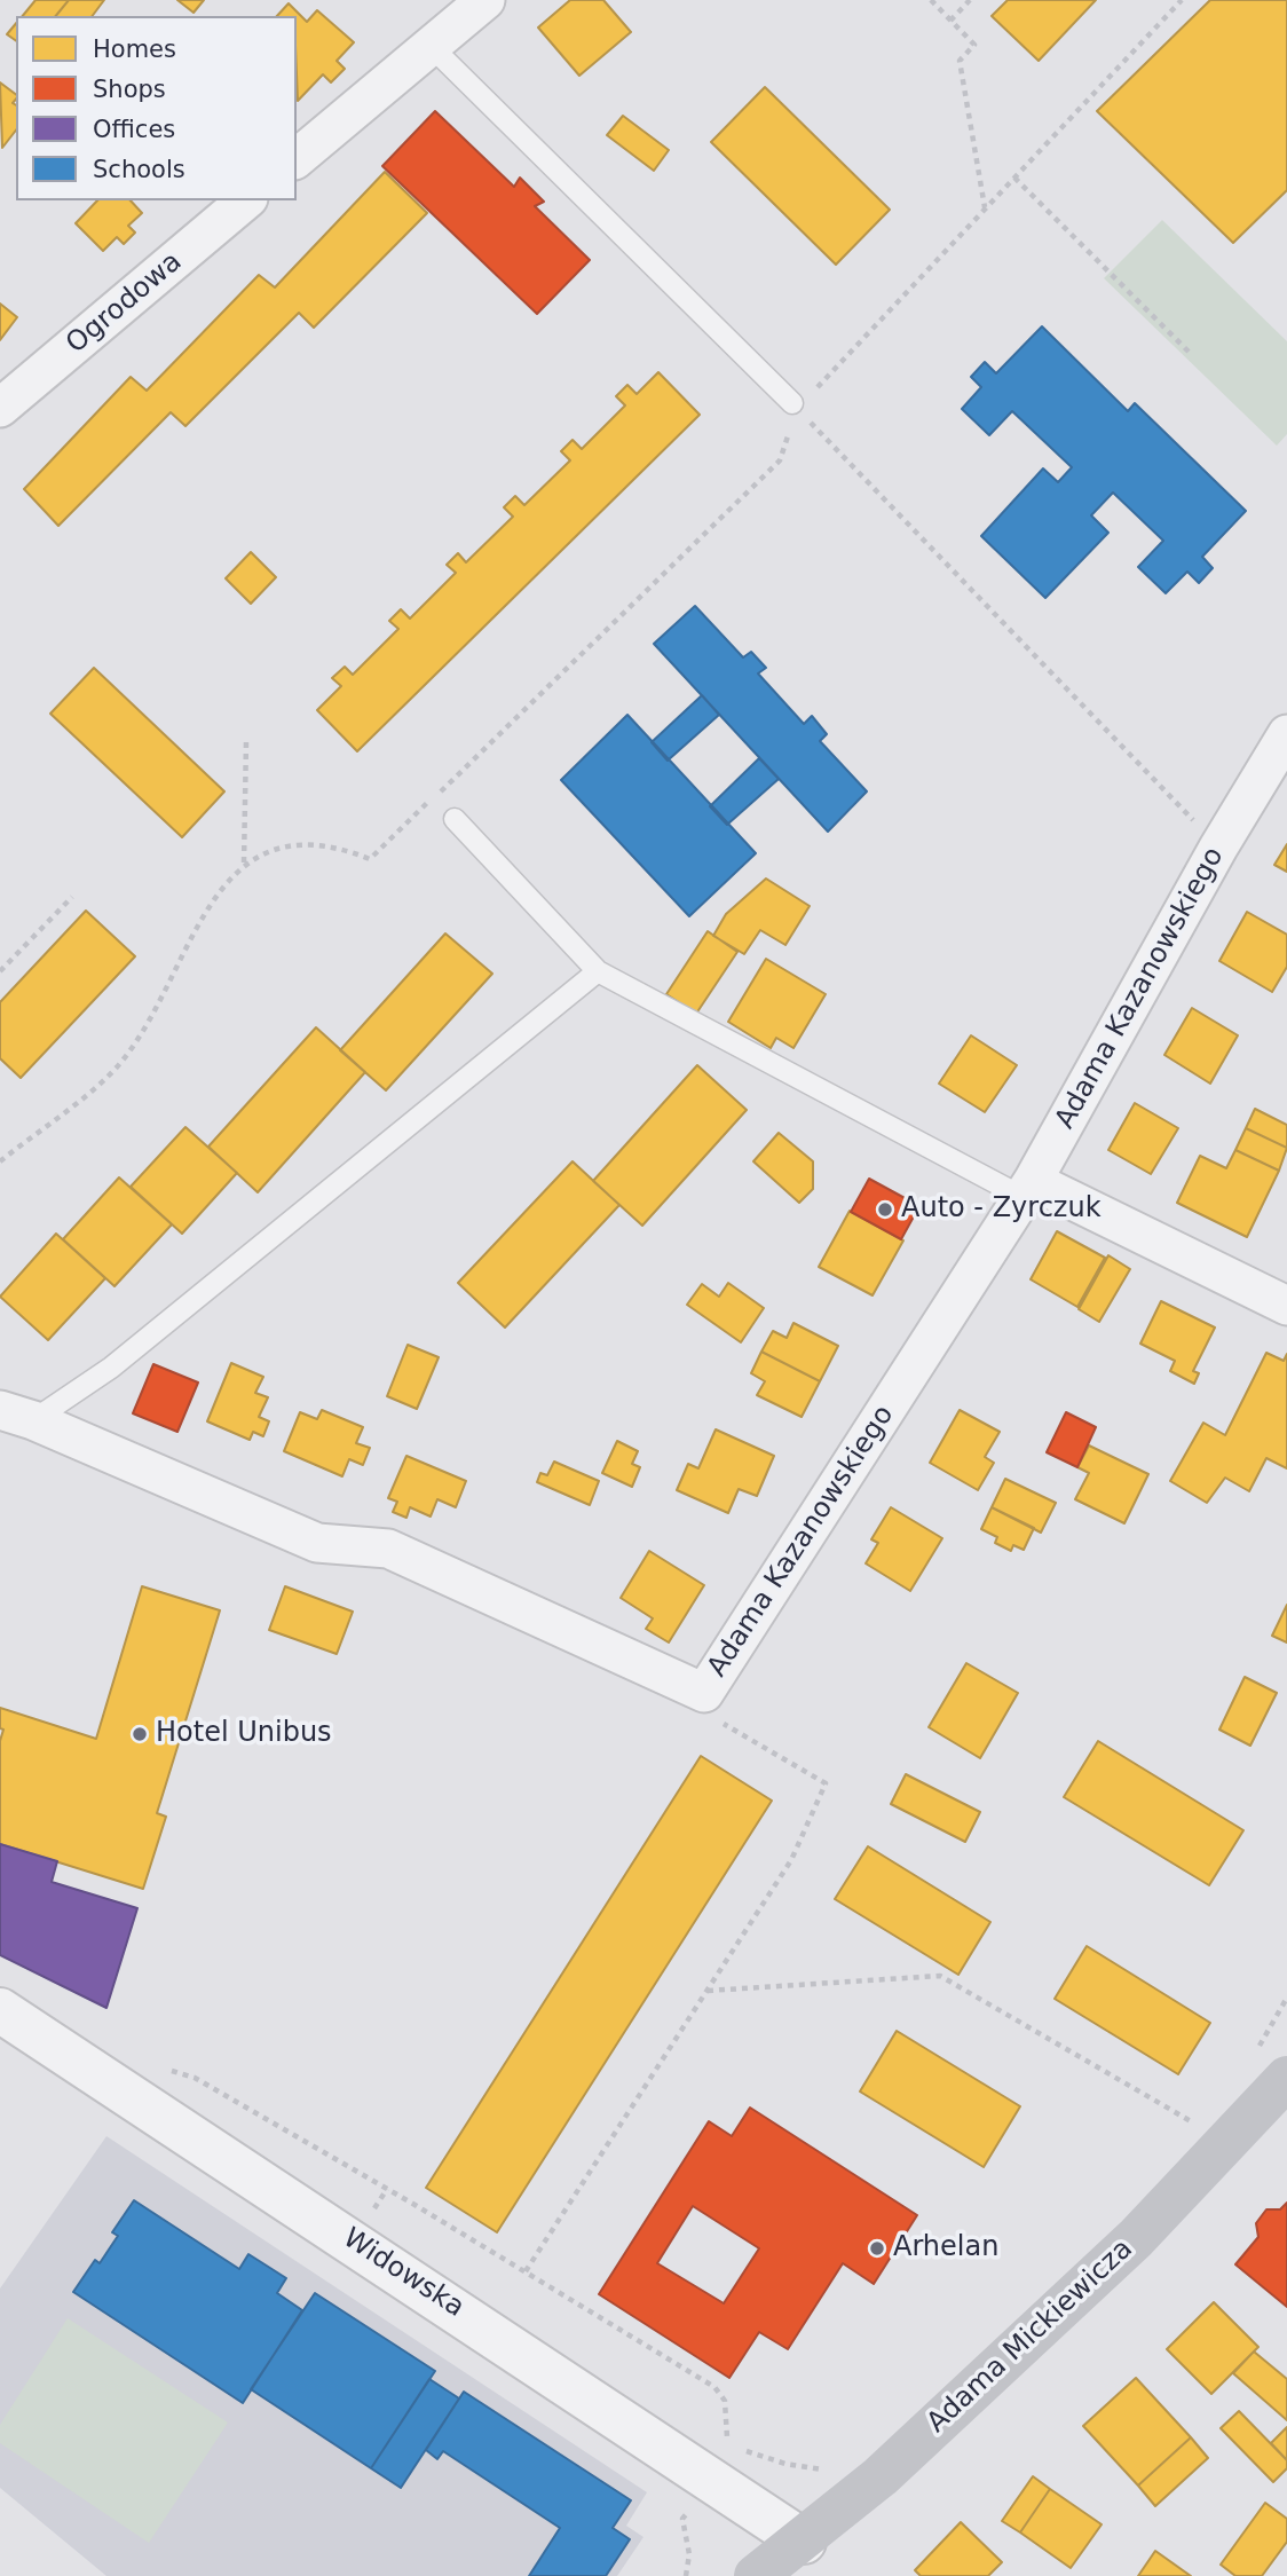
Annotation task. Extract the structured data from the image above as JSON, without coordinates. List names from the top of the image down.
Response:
{
  "streets": {
    "main road": ["Adama Mickiewicza"],
    "street": ["Ogrodowa", "Adama Kazanowskiego", "Widowska"]
  },
  "crossings": [
    ["Widowska", "Adama Mickiewicza"]
  ],
  "places": ["Auto - Zyrczuk", "Hotel Unibus", "Arhelan"],
  "legend": [
    "Homes",
    "Shops",
    "Offices",
    "Schools"
  ]
}
